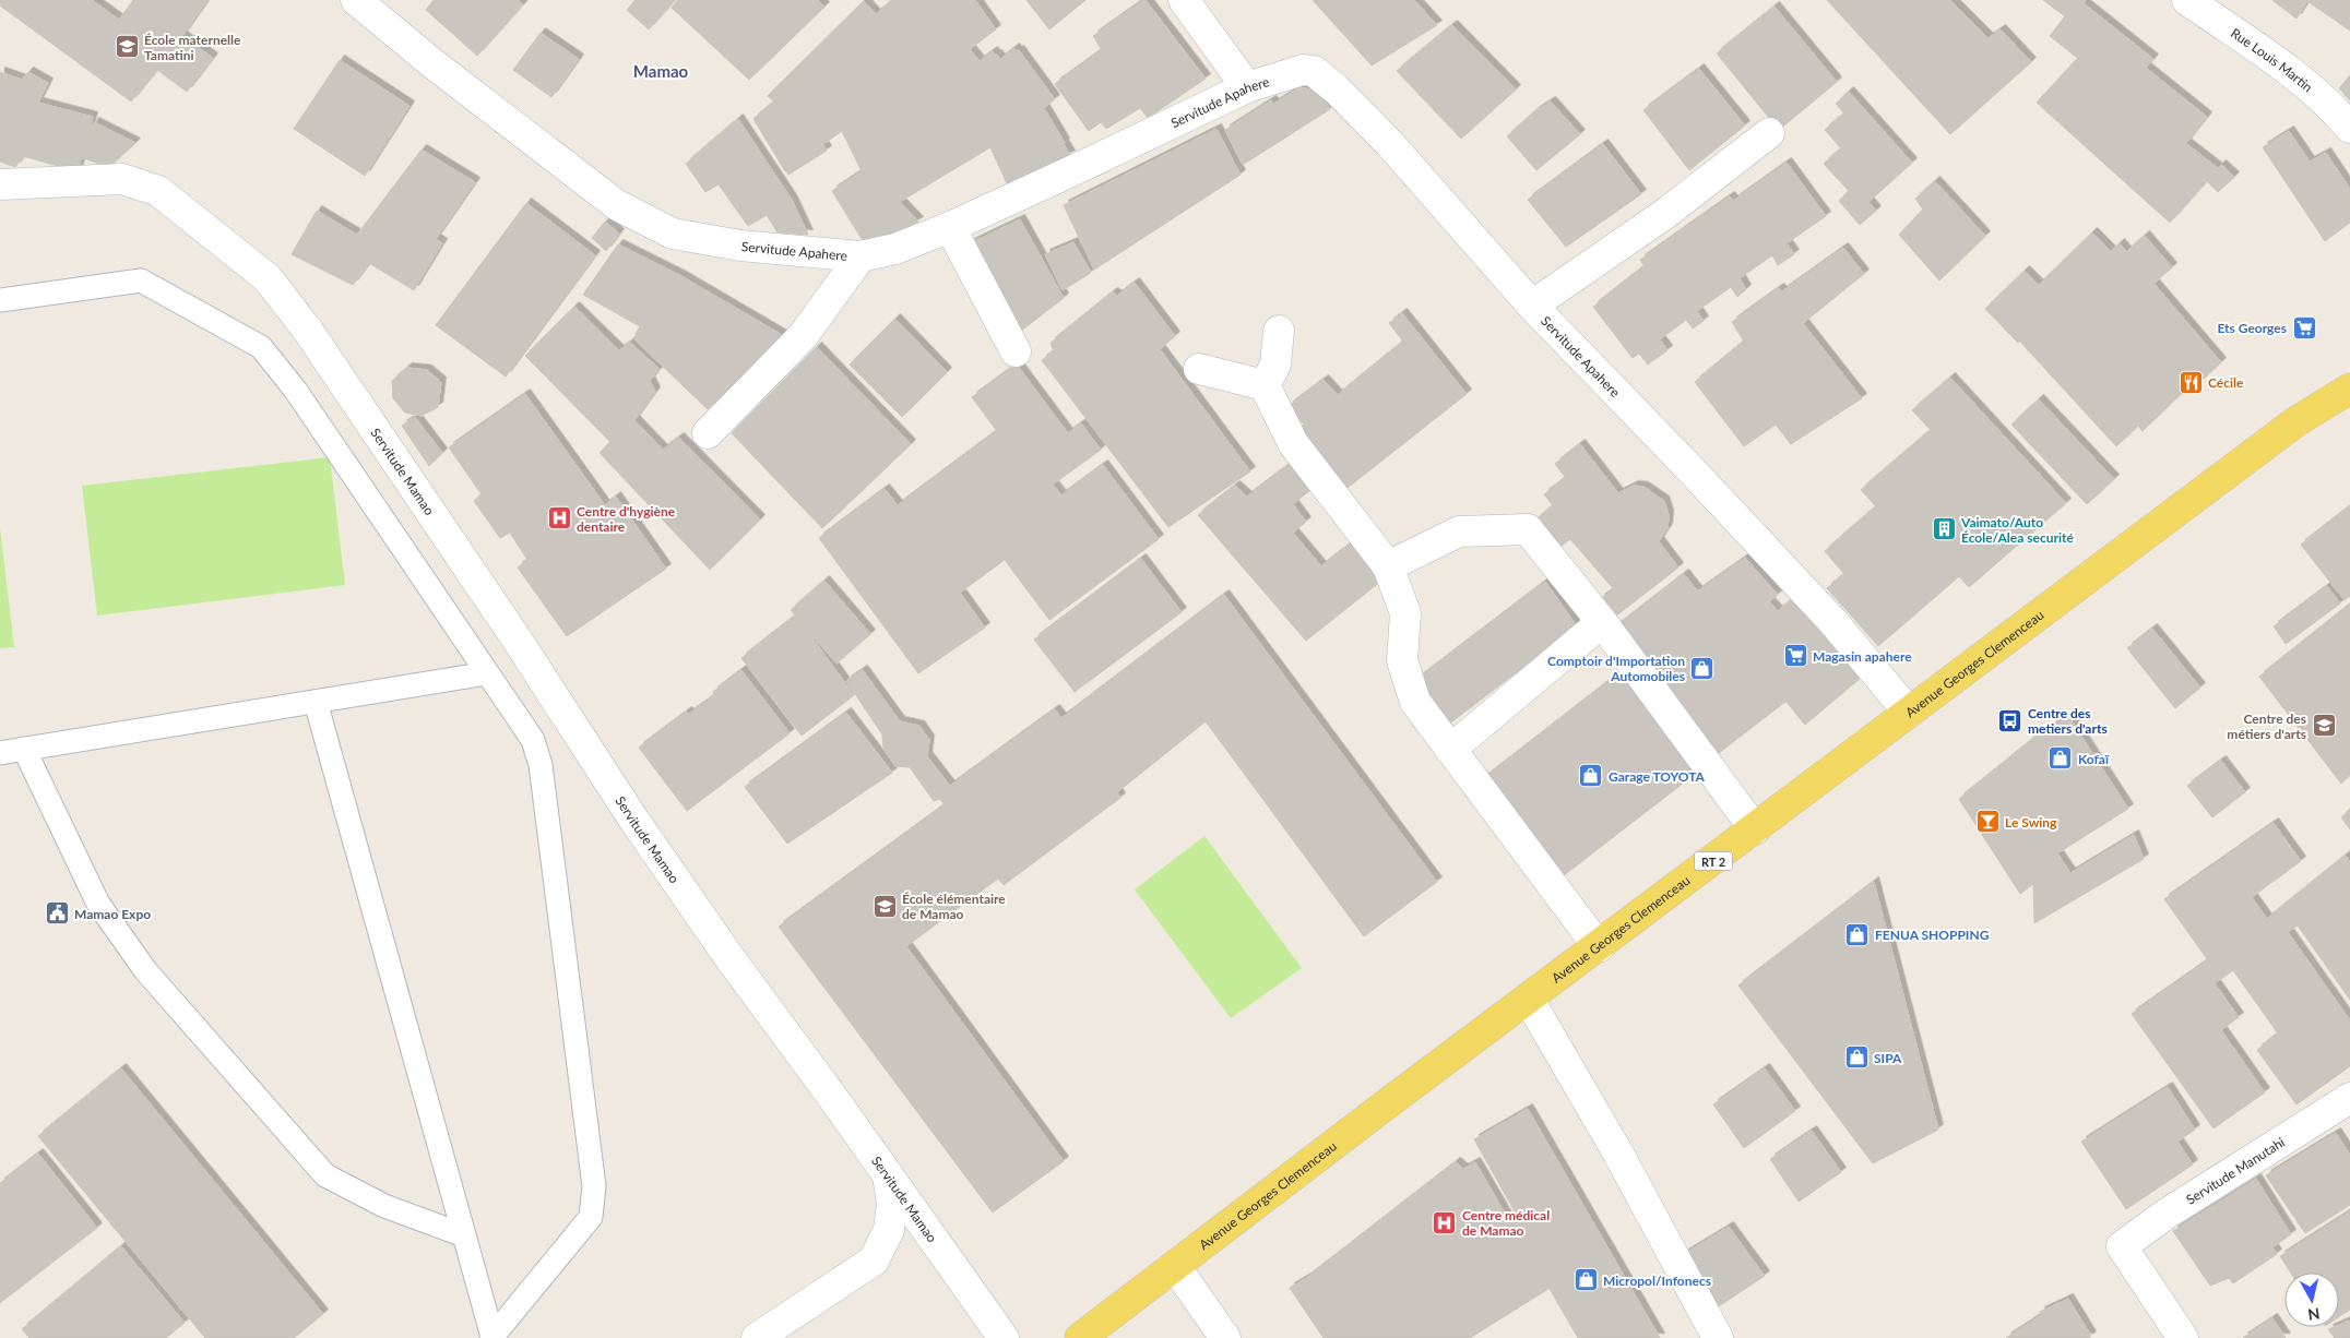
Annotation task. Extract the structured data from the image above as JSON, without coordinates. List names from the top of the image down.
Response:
{
  "streets": {
    "main road": ["Avenue Georges Clemenceau", "RT 2"],
    "street": [
      "Rue Louis Martin",
      "Servitude Apahere",
      "Servitude Mamao",
      "Servitude Manutahi"
    ]
  },
  "crossings": [
    ["Servitude Apahere", "Avenue Georges Clemenceau"]
  ],
  "districts": ["Mamao"],
  "places": {
    "school or university": ["École maternelle Tamatini", "Centre des métiers d'arts", "École élémentaire de Mamao"],
    "supermarket": ["Ets Georges", "Magasin apahere"],
    "restaurant": ["Cécile"],
    "hospital": ["Centre d'hygiène dentaire", "Centre médical de Mamao"],
    "building": ["Vaimato/Auto École/Alea securité"],
    "shop": [
      "Comptoir d'Importation Automobiles",
      "Kofaï",
      "Garage TOYOTA",
      "FENUA SHOPPING",
      "SIPA",
      "Micropol/Infonecs"
    ],
    "bus stop": ["Centre des metiers d'arts"],
    "bar": ["Le Swing"],
    "public building": ["Mamao Expo"]
  },
  "north": "bottom"
}
